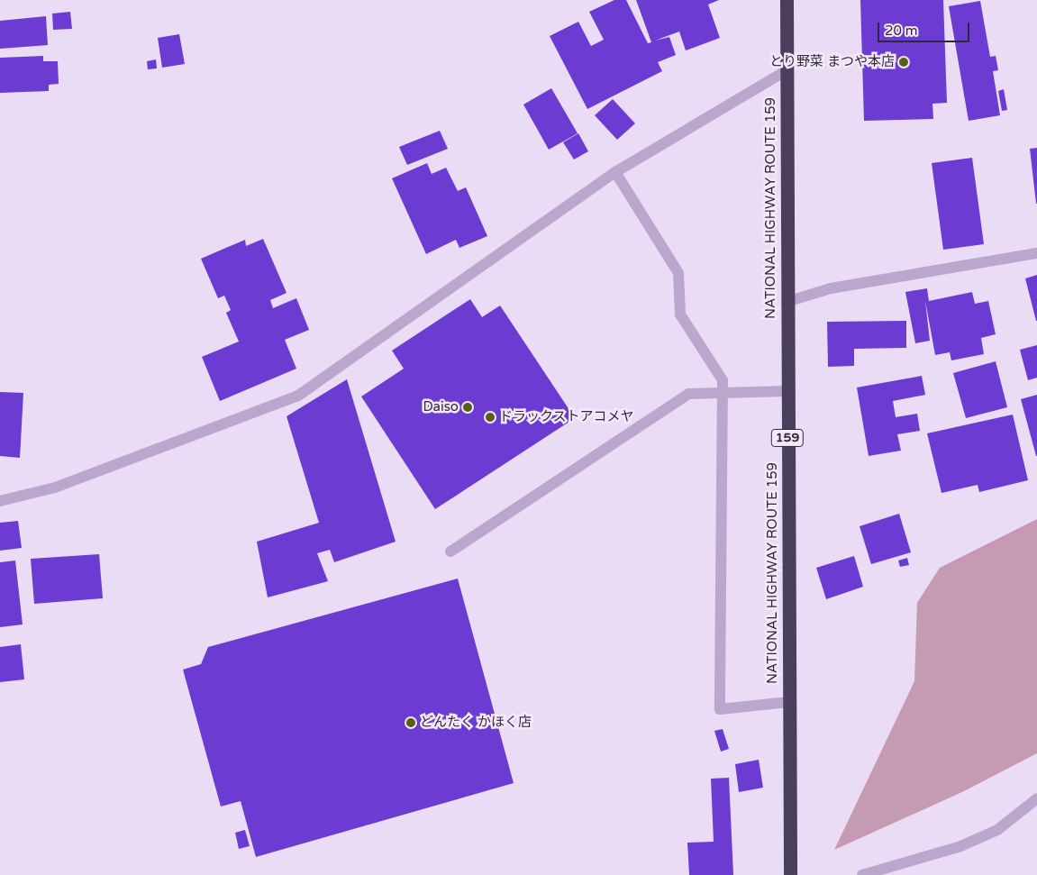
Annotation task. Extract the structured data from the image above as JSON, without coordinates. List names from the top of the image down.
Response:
{
  "streets": {
    "highway": ["NATIONAL HIGHWAY ROUTE 159", "159"]
  },
  "places": [
    "とり野菜 まつや本店",
    "Daiso",
    "ドラックストアコメヤ",
    "どんたく かほく店"
  ],
  "scale_bar": "20 m"
}
